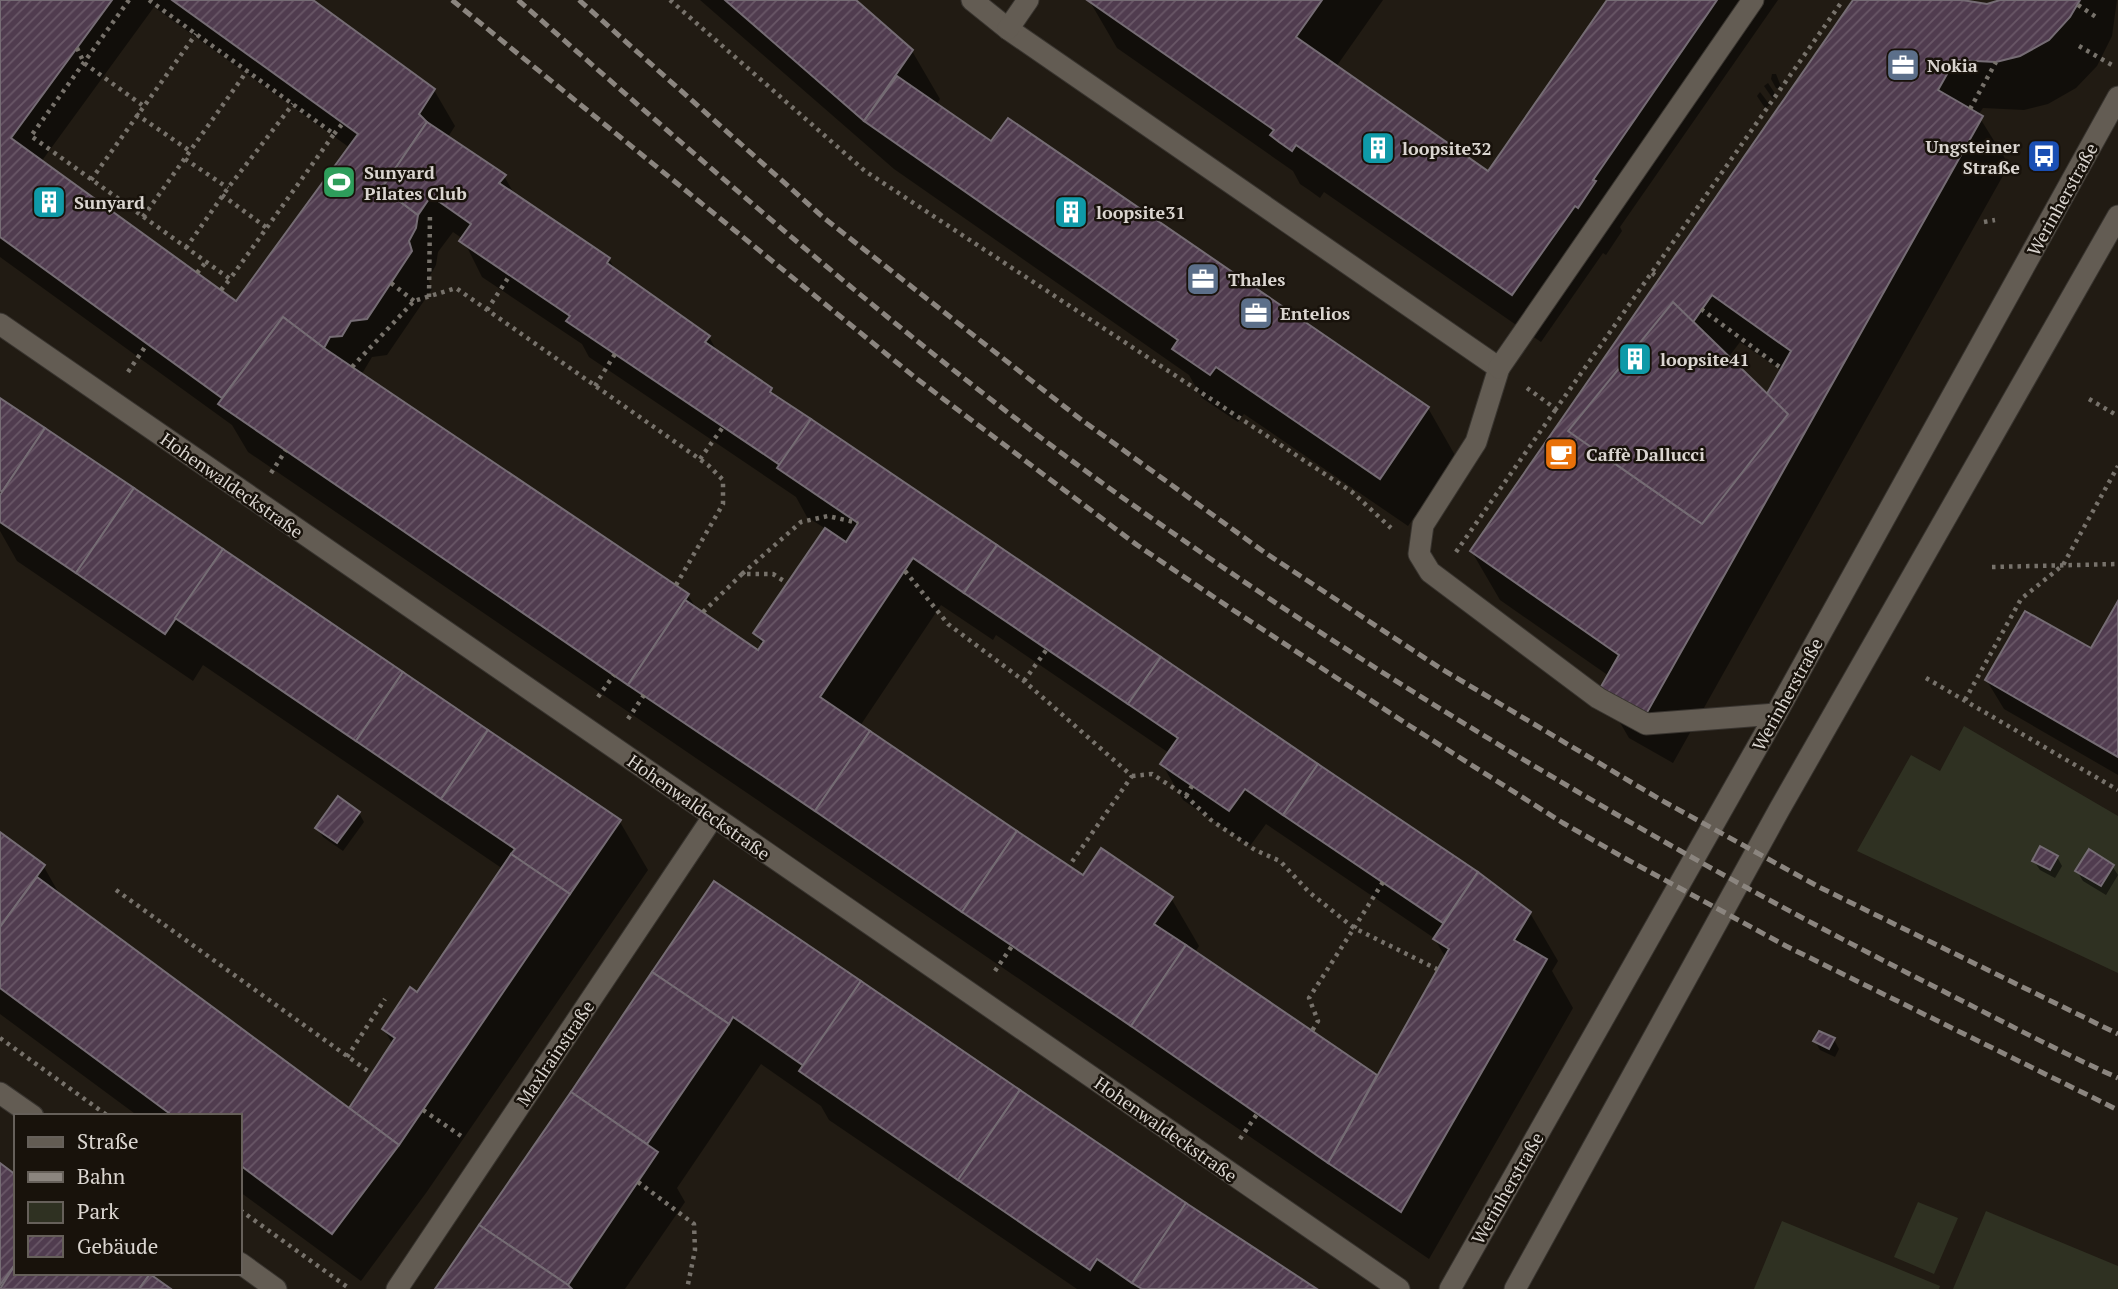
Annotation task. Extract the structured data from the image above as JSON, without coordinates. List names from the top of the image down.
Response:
{
  "streets": {
    "main road": ["Werinherstraße", "Hohenwaldeckstraße", "Maxlrainstraße"]
  },
  "crossings": [
    ["Hohenwaldeckstraße", "Maxlrainstraße"]
  ],
  "places": {
    "office": ["Nokia", "Thales", "Entelios"],
    "building": [
      "loopsite32",
      "Sunyard",
      "loopsite31",
      "loopsite41"
    ],
    "bus stop": ["Ungsteiner Straße"],
    "sports": ["Sunyard Pilates Club"],
    "cafe": ["Caffè Dallucci"]
  },
  "legend": [
    "Straße",
    "Bahn",
    "Park",
    "Gebäude"
  ]
}
